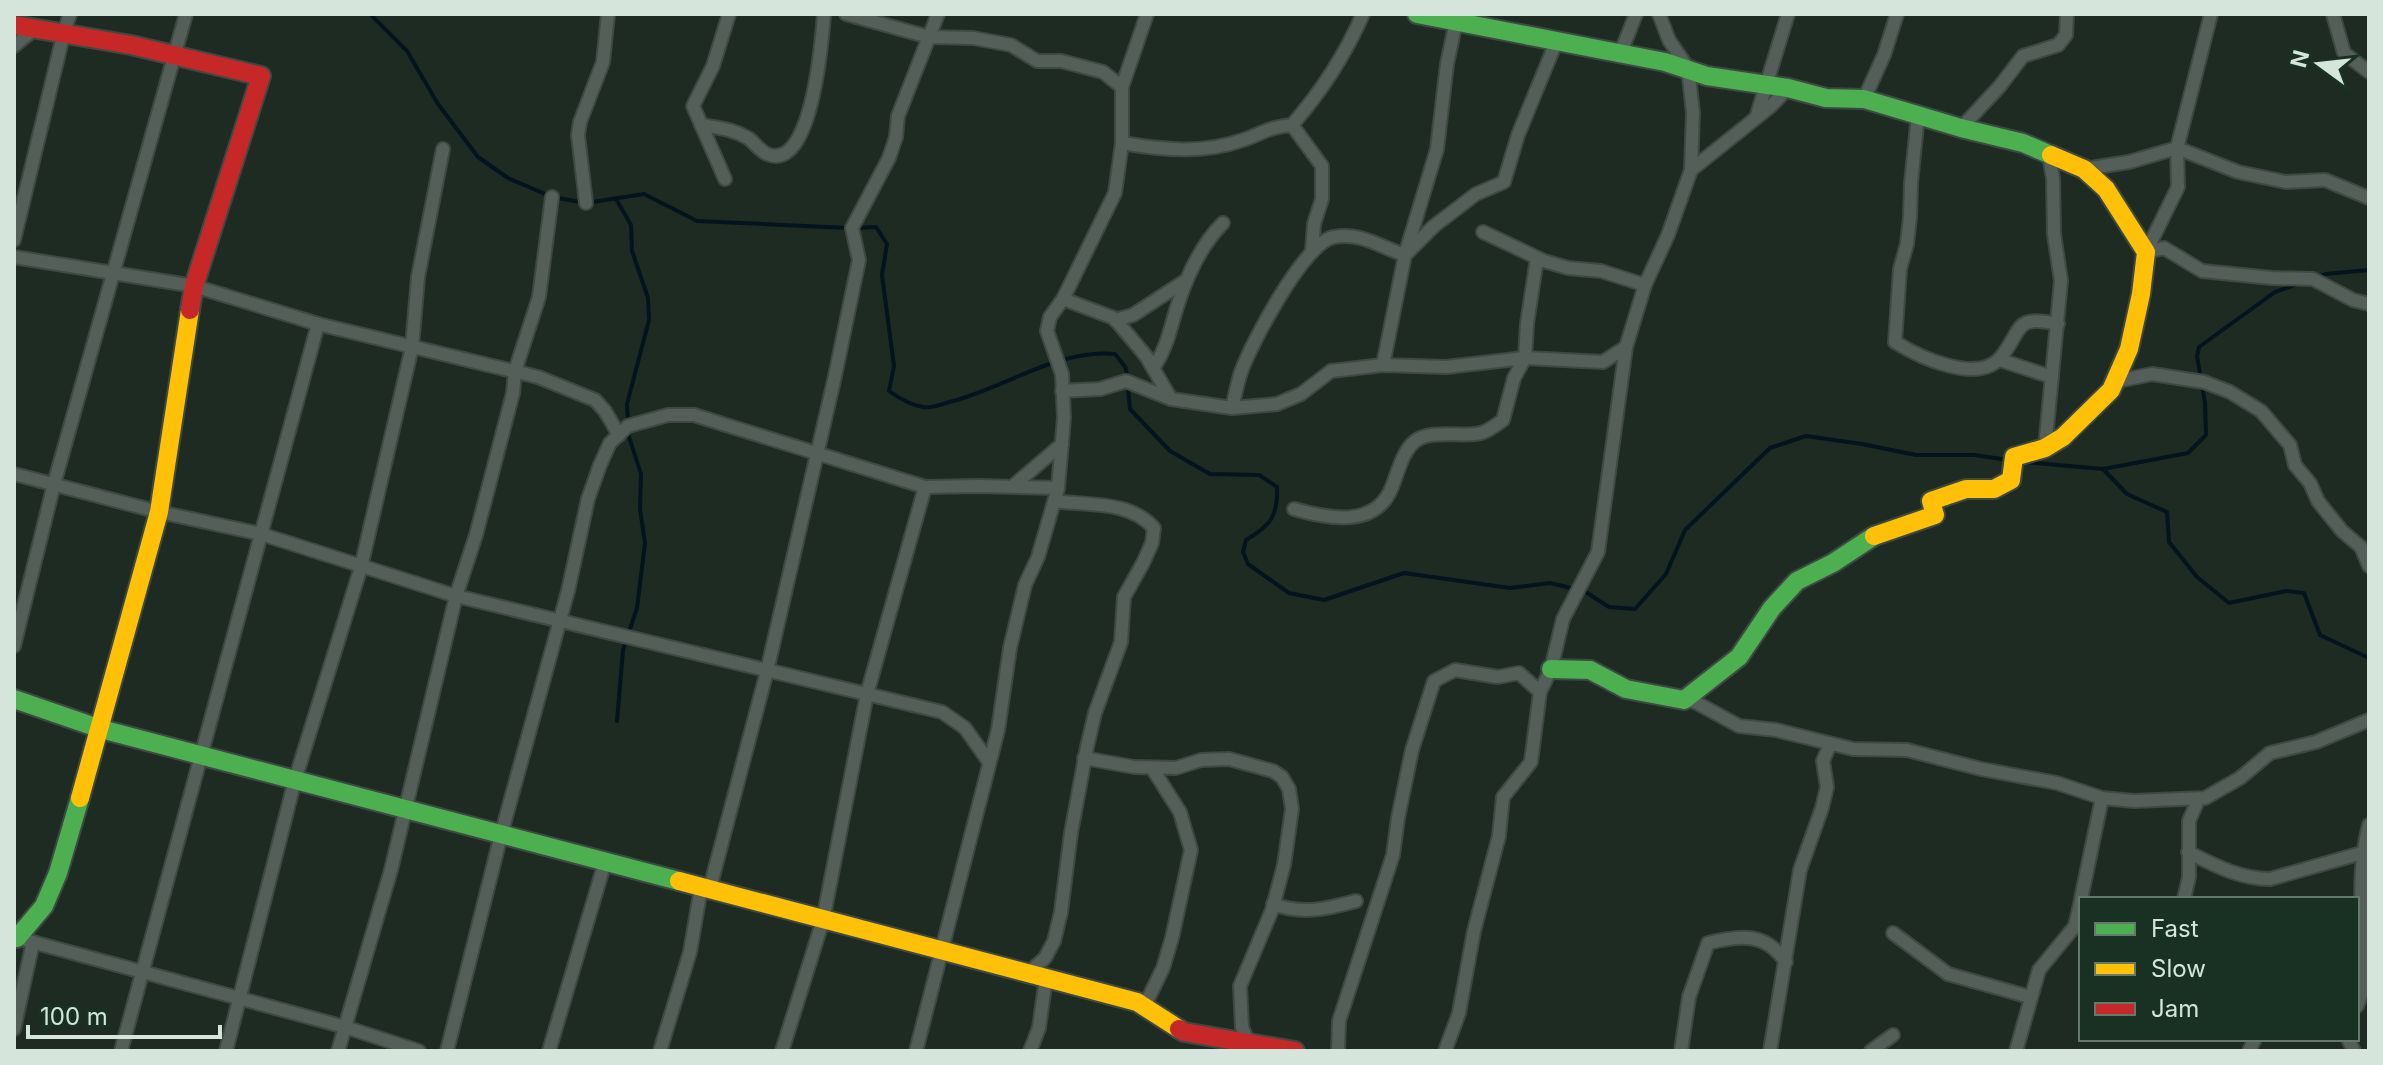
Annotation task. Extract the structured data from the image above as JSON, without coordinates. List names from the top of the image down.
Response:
{
  "legend": ["Fast", "Slow", "Jam"],
  "scale_bar": "100 m",
  "north": "left"
}
